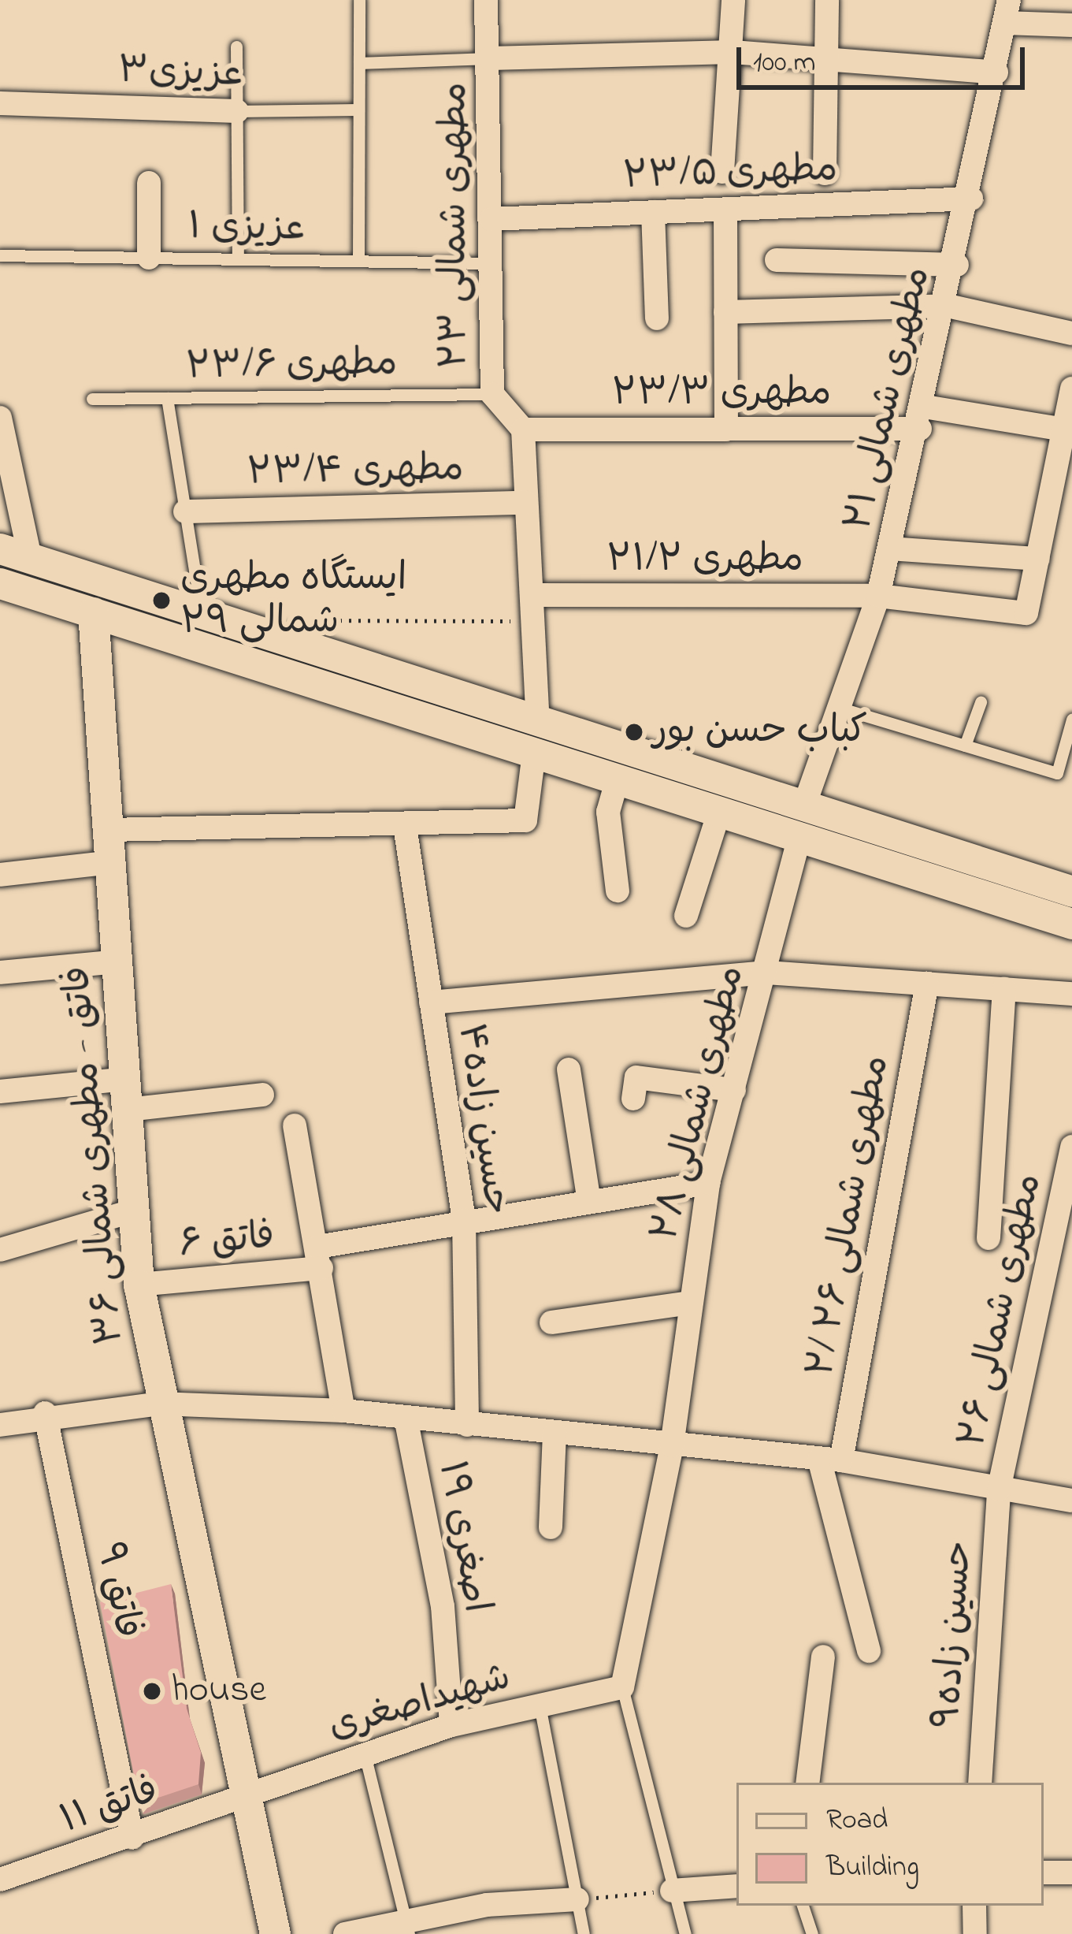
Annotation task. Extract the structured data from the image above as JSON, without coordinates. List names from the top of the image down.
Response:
{
  "streets": {
    "main road": ["فاتق - مطهری شمالی ۳۶"],
    "street": [
      "عزیزی۳",
      "مطهری ۲۳/۵",
      "مطهری شمالی ۲۳",
      "مطهری ۲۳/۳",
      "مطهری شمالی ۲۱",
      "مطهری ۲۳/۴",
      "مطهری ۲۱/۲",
      "مطهری شمالی ۲۸",
      "حسین زاده۴",
      "مطهری شمالی ۲۶ /۲",
      "فاتق ۶",
      "مطهری شمالی ۲۶",
      "اصغری ۱۹",
      "فاتق ۹",
      "حسین زاده۹",
      "شهیداصغری",
      "فاتق ۱۱"
    ],
    "lane": ["عزیزی ۱", "مطهری ۲۳/۶"]
  },
  "crossings": [
    ["مطهری ۲۳/۵", "مطهری شمالی ۲۳"],
    ["مطهری ۲۳/۵", "مطهری شمالی ۲۱"],
    ["مطهری شمالی ۲۳", "عزیزی ۱"],
    ["مطهری شمالی ۲۳", "مطهری ۲۳/۶"],
    ["مطهری شمالی ۲۳", "مطهری ۲۳/۳"],
    ["مطهری ۲۳/۳", "مطهری شمالی ۲۱"],
    ["مطهری شمالی ۲۱", "مطهری ۲۱/۲"],
    ["مطهری شمالی ۲۸", "فاتق ۶"],
    ["مطهری شمالی ۲۸", "شهیداصغری"],
    ["حسین زاده۴", "فاتق ۶"],
    ["فاتق - مطهری شمالی ۳۶", "فاتق ۶"],
    ["فاتق - مطهری شمالی ۳۶", "شهیداصغری"],
    ["فاتق - مطهری شمالی ۳۶", "فاتق ۱۱"],
    ["مطهری شمالی ۲۶", "حسین زاده۹"],
    ["اصغری ۱۹", "شهیداصغری"],
    ["فاتق ۹", "فاتق ۱۱"],
    ["شهیداصغری", "فاتق ۱۱"]
  ],
  "places": ["ایستگاه مطهری شمالی ۲۹", "كباب حسن بور", "house"],
  "legend": ["Road", "Building"],
  "scale_bar": "100 m"
}
